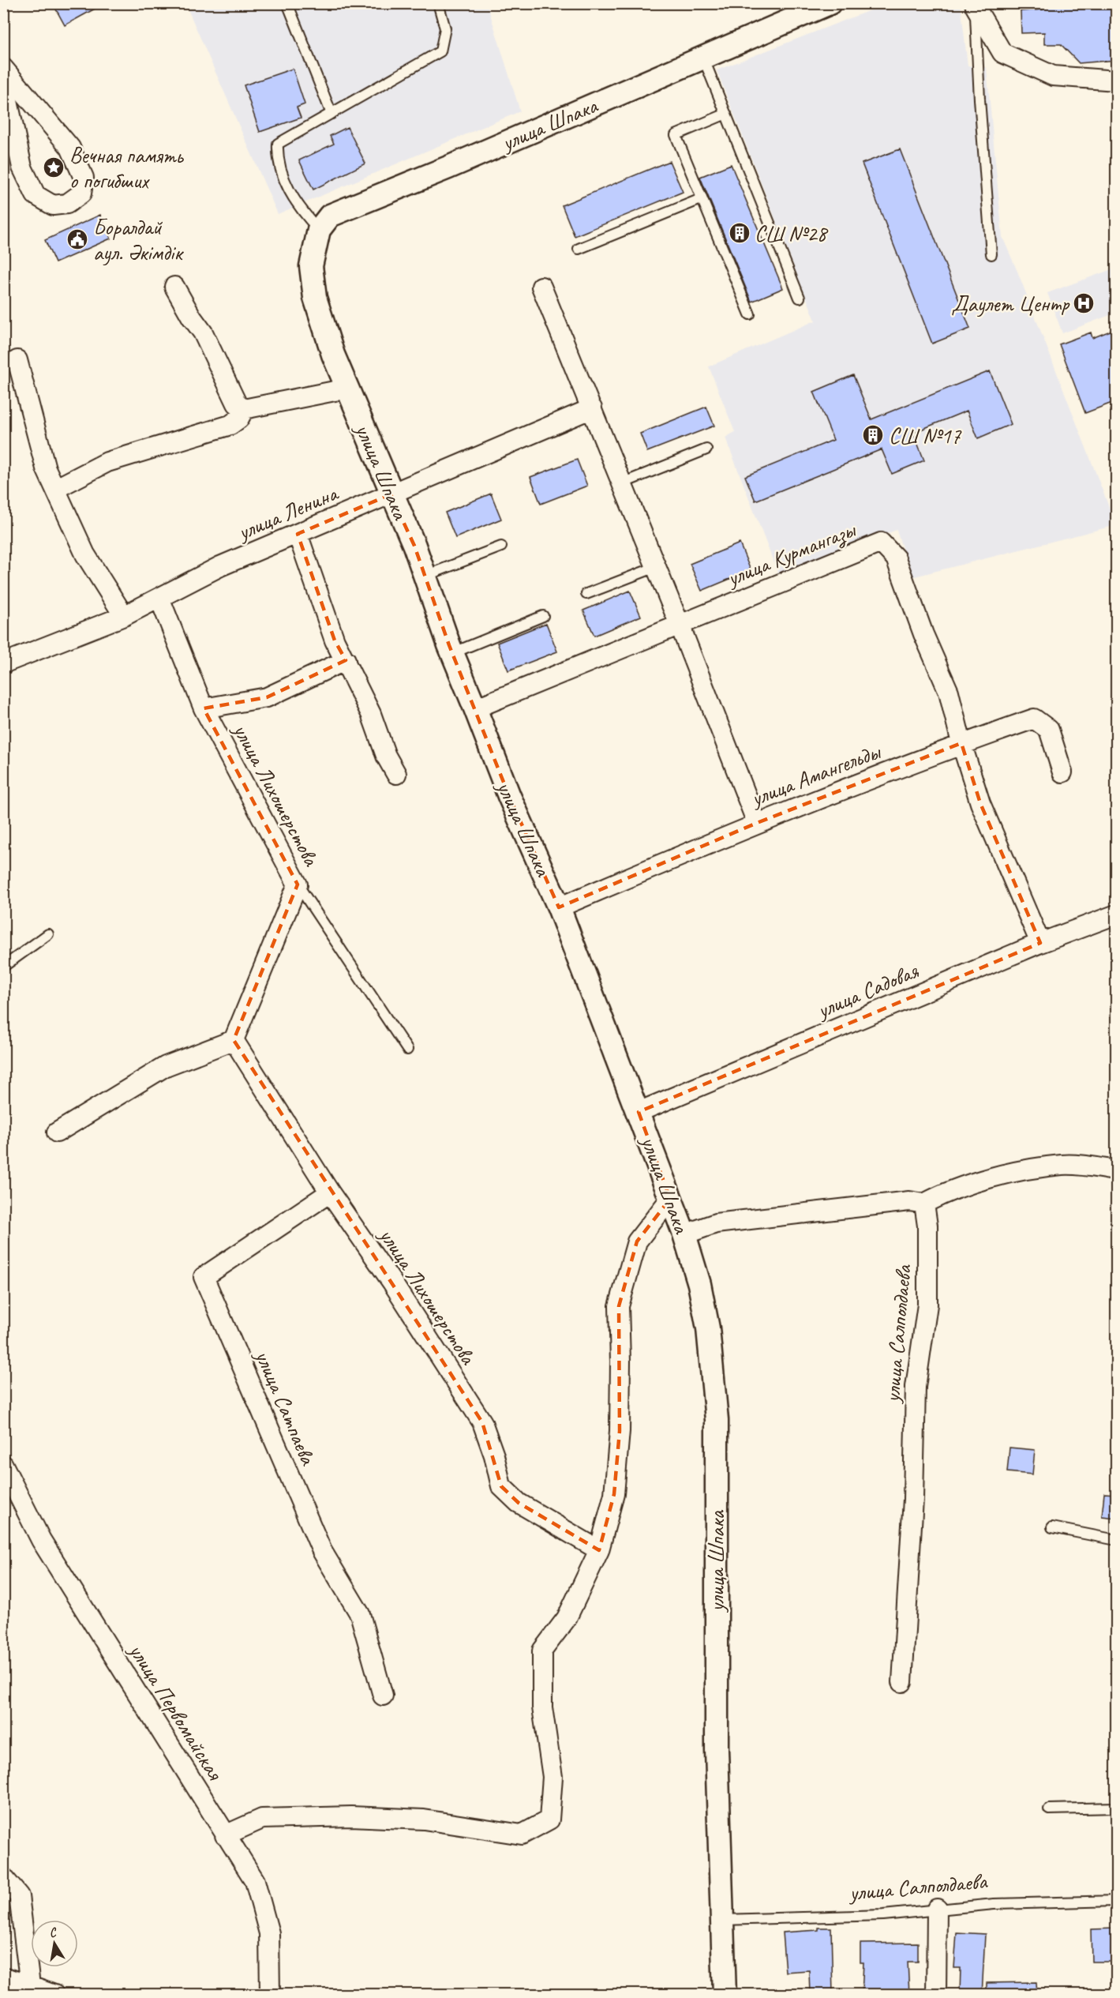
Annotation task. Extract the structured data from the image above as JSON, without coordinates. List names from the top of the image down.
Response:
{
  "streets": {
    "street": [
      "улица Шпака",
      "улица Ленина",
      "улица Курмангазы",
      "улица Амангельды",
      "улица Лихошерстова",
      "улица Садовая",
      "улица Салполдаева",
      "улица Сатпаева",
      "улица Первомайская"
    ]
  },
  "crossings": [
    ["улица Шпака", "улица Ленина"],
    ["улица Шпака", "улица Курмангазы"],
    ["улица Шпака", "улица Амангельды"],
    ["улица Шпака", "улица Садовая"],
    ["улица Шпака", "улица Салполдаева"],
    ["улица Ленина", "улица Лихошерстова"],
    ["улица Курмангазы", "улица Амангельды"],
    ["улица Курмангазы", "улица Садовая"],
    ["улица Лихошерстова", "улица Сатпаева"]
  ],
  "places": {
    "place": ["Вечная память о погибших"],
    "building": ["СШ №28", "СШ №17"],
    "public building": ["Боралдай аул. Әкімдік"],
    "hospital": ["Даулет Центр"]
  },
  "north": "top"
}
